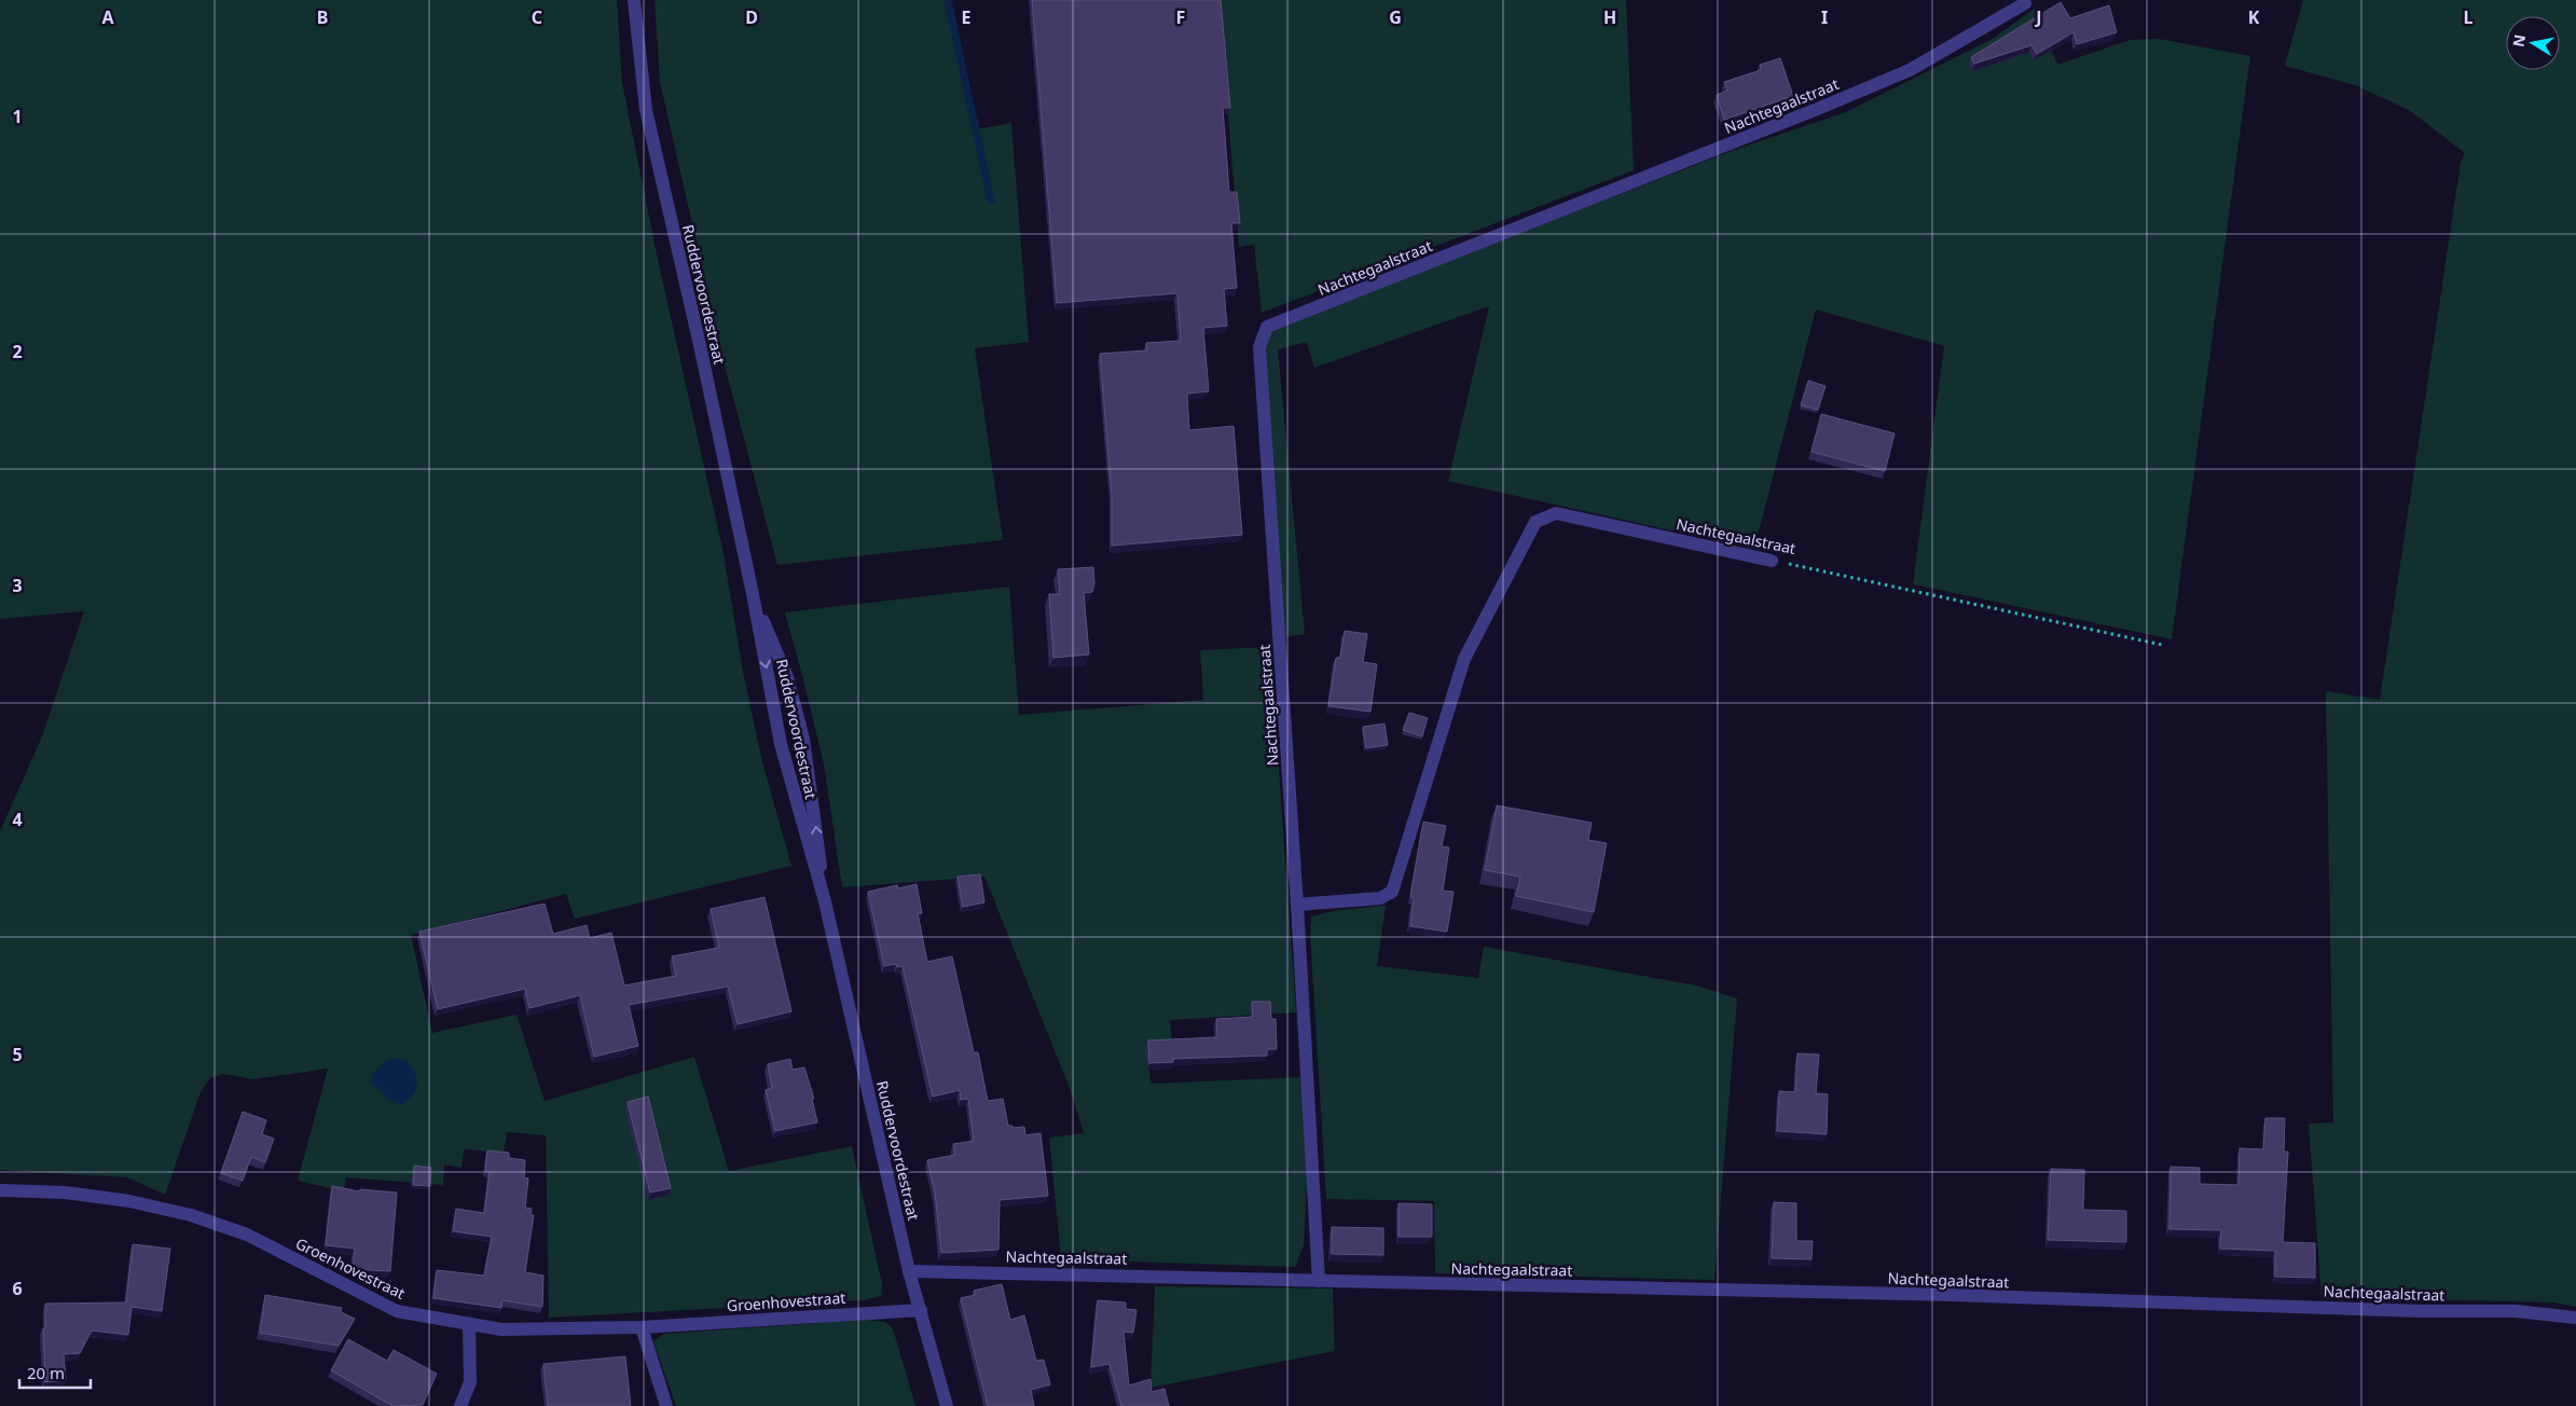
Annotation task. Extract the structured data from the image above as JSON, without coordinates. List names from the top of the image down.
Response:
{
  "streets": {
    "street": ["Nachtegaalstraat", "Ruddervoordestraat", "Groenhovestraat"]
  },
  "crossings": [
    ["Nachtegaalstraat", "Ruddervoordestraat"],
    ["Ruddervoordestraat", "Groenhovestraat"]
  ],
  "scale_bar": "20 m",
  "north": "left",
  "grid": {
    "columns": [
      "A",
      "B",
      "C",
      "D",
      "E",
      "F",
      "G",
      "H",
      "I",
      "J",
      "K",
      "L"
    ],
    "rows": [
      "1",
      "2",
      "3",
      "4",
      "5",
      "6"
    ]
  }
}
